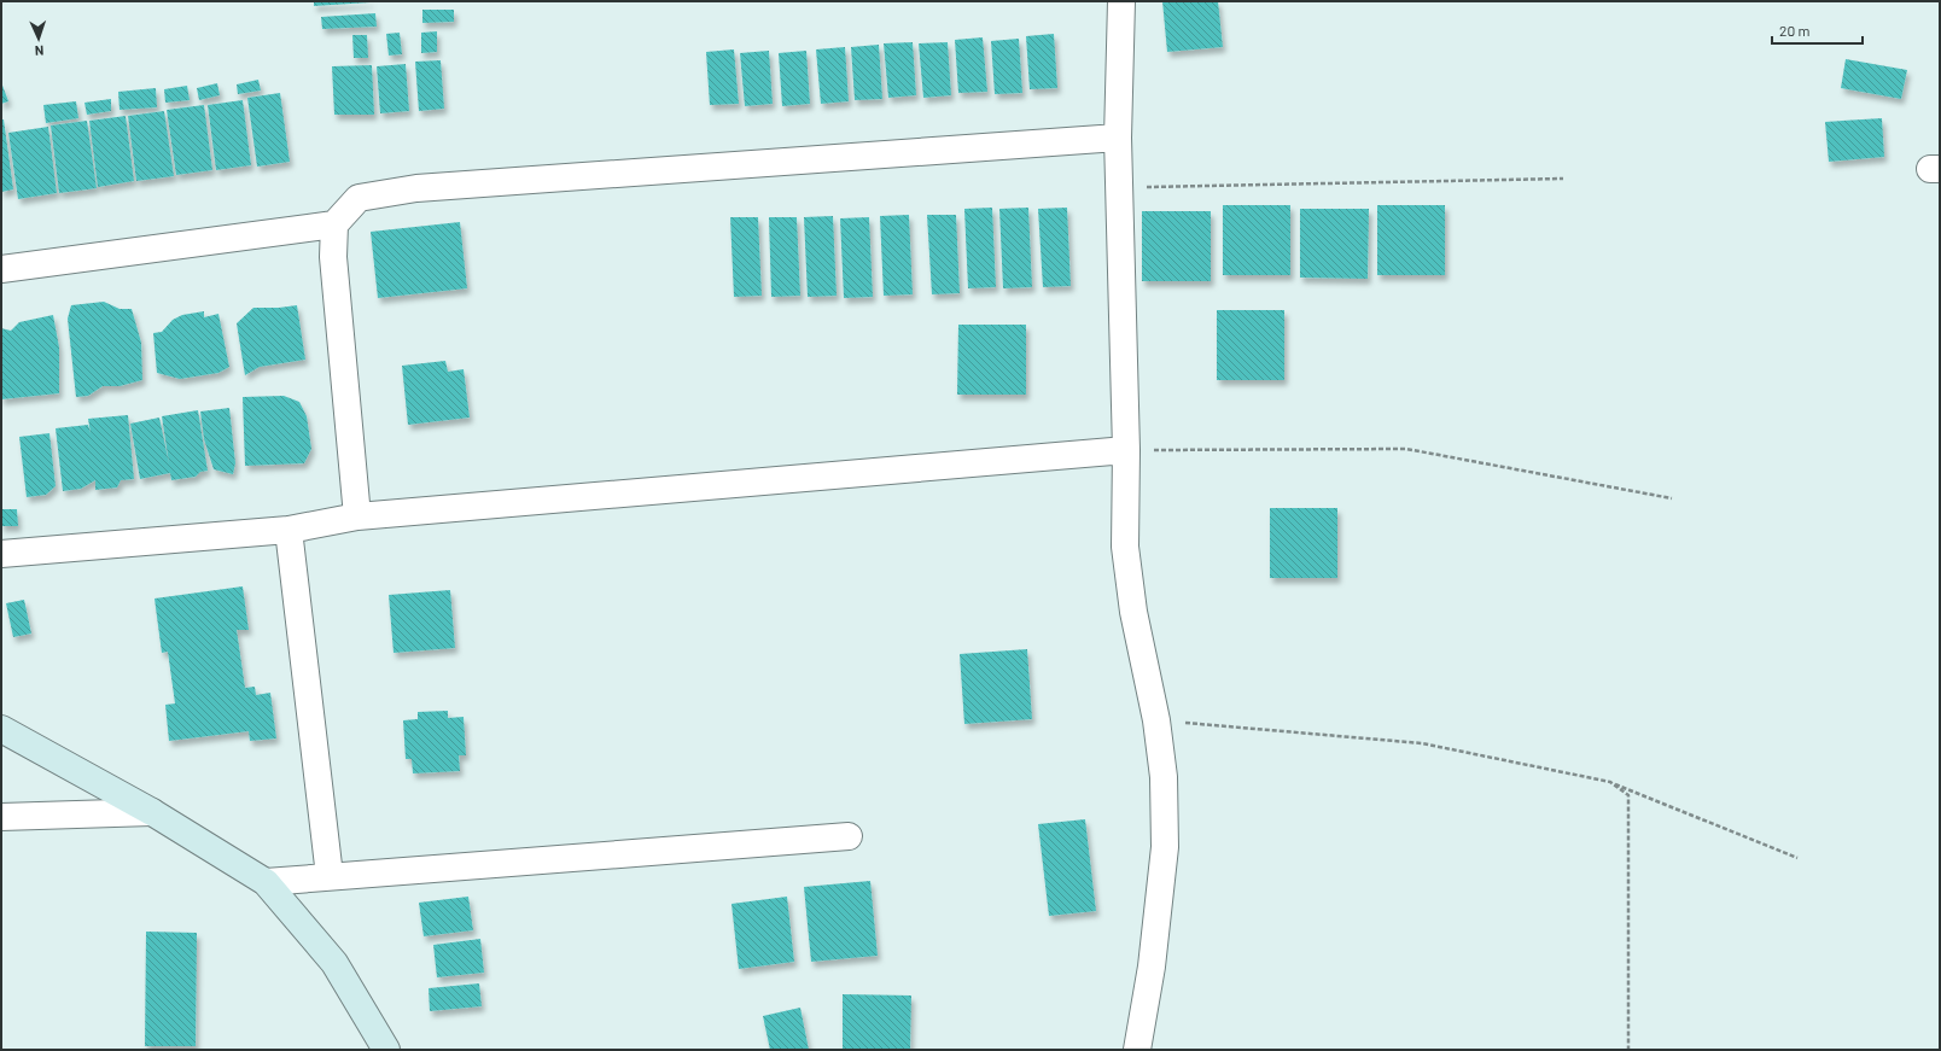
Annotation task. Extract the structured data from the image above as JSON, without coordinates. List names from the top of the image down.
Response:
{
  "scale_bar": "20 m",
  "north": "bottom"
}
